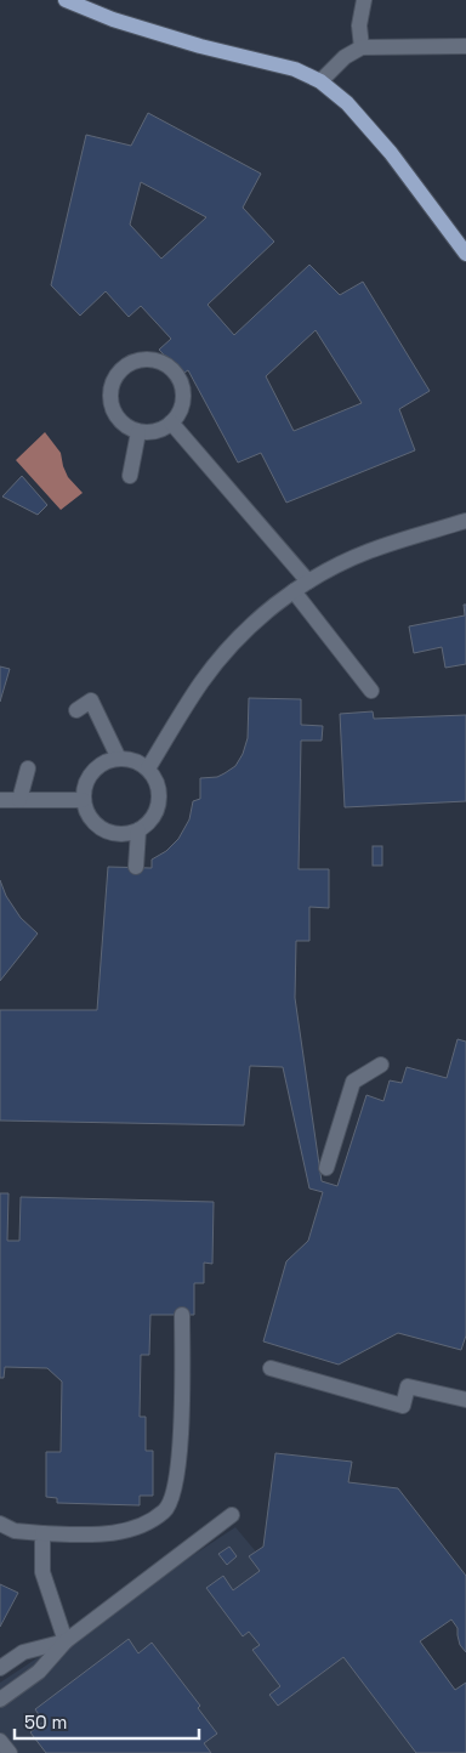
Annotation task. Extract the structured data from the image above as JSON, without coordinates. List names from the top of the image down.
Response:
{
  "scale_bar": "50 m"
}
